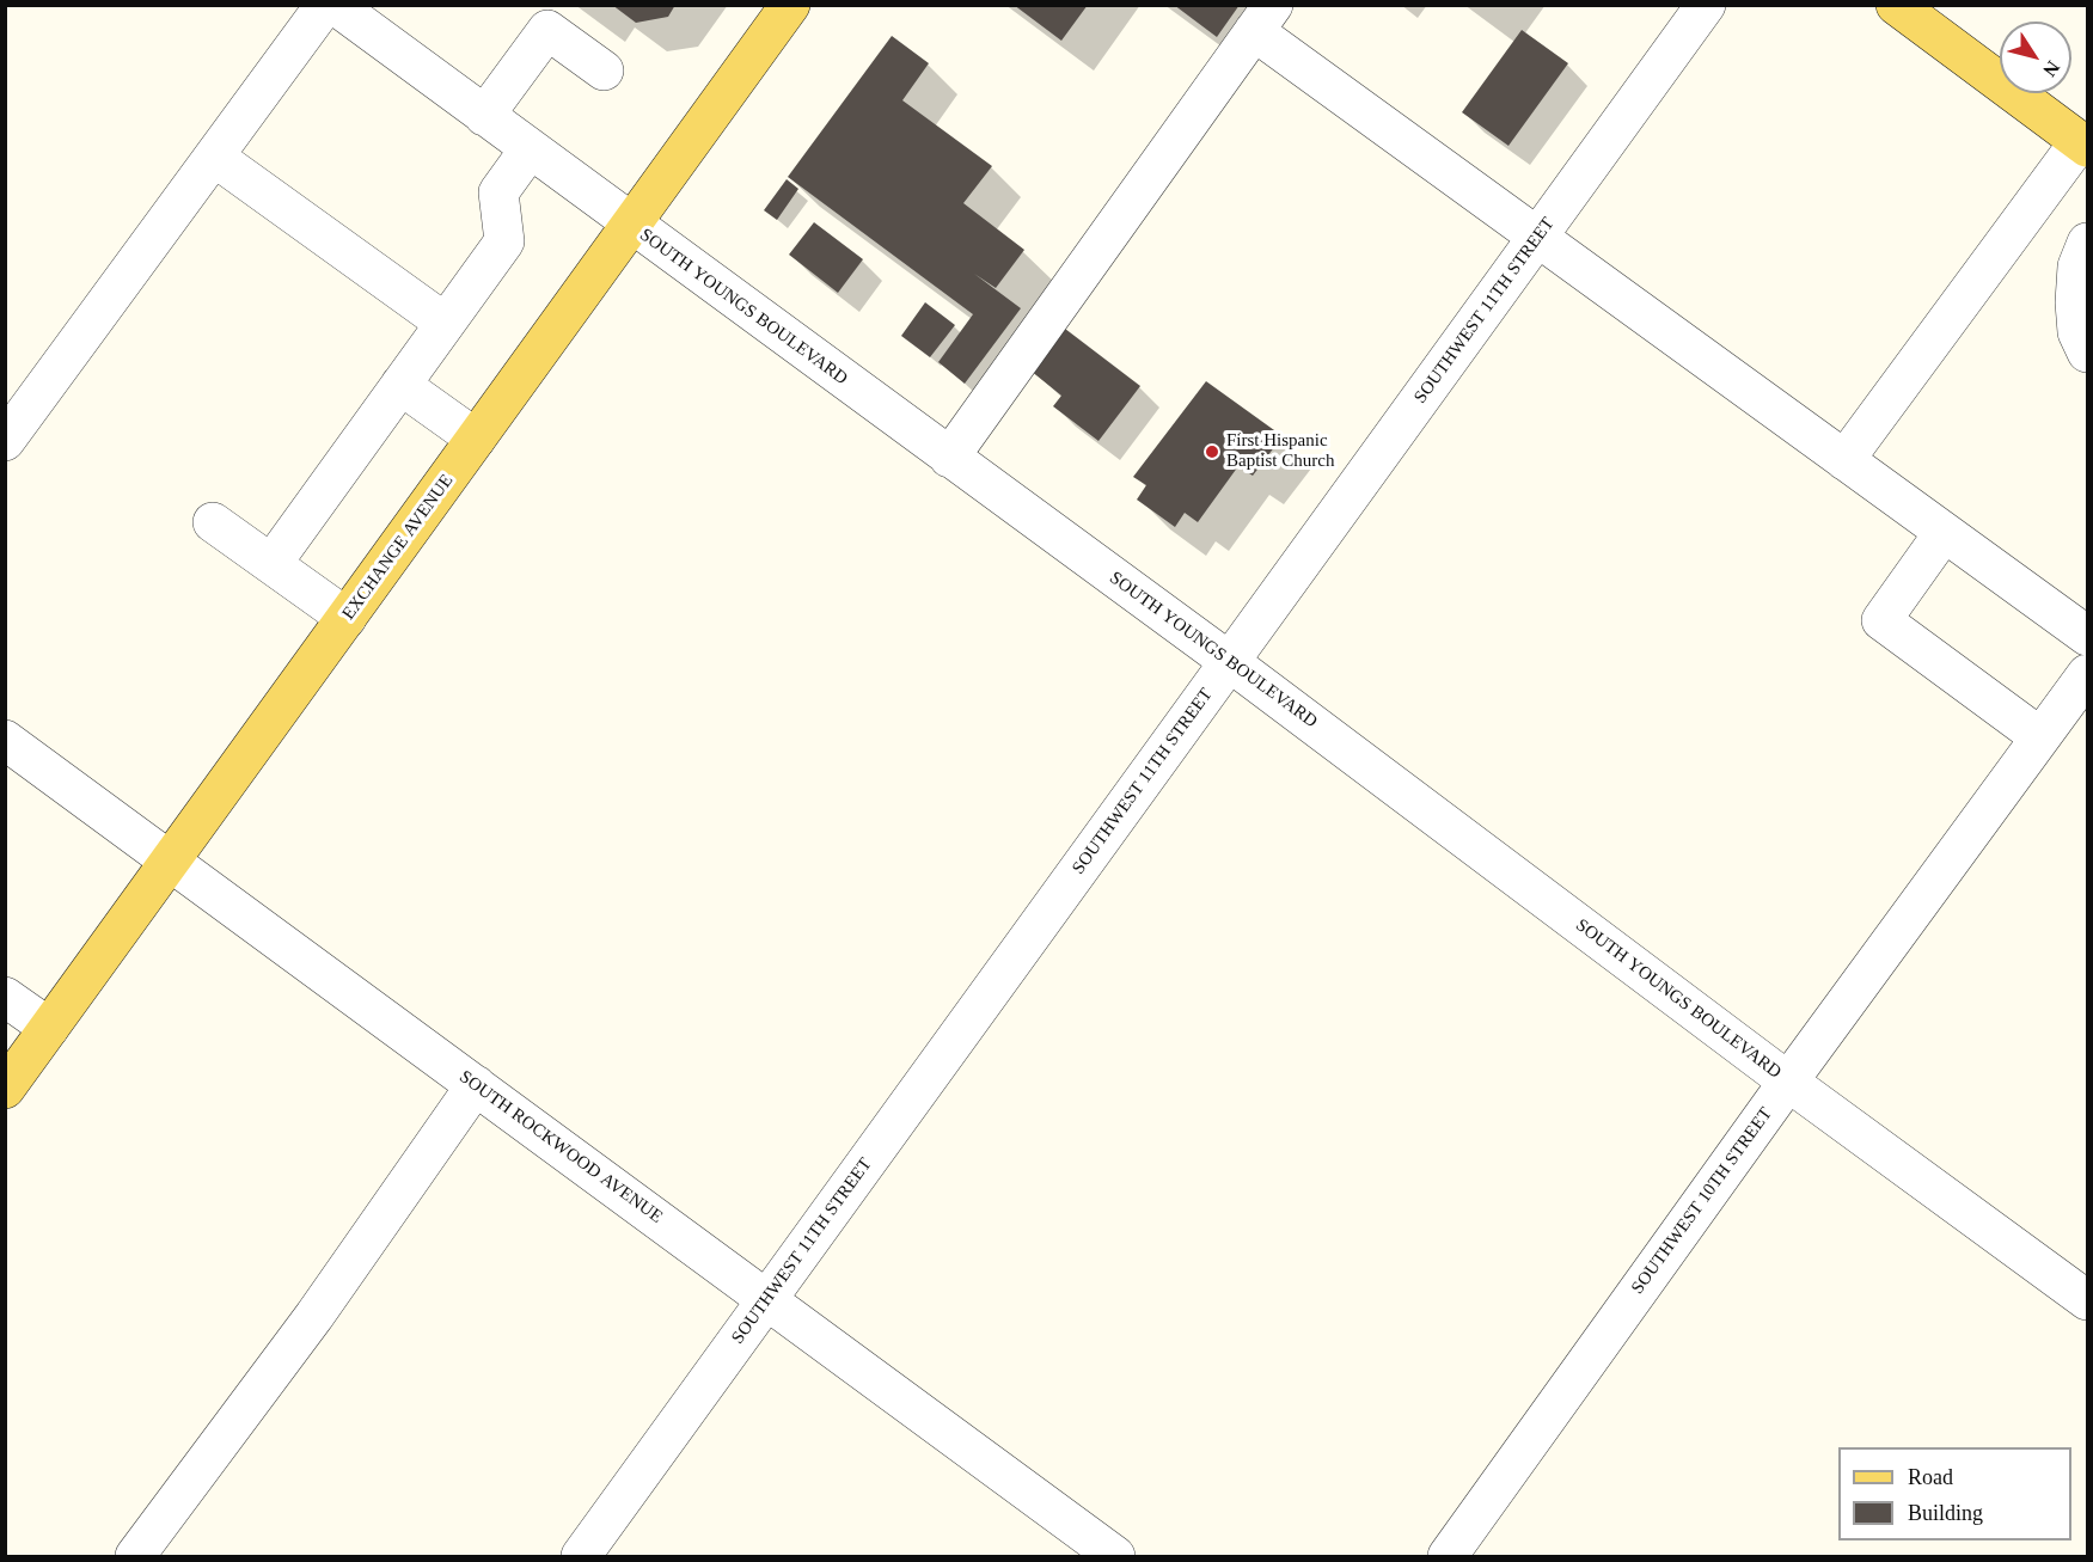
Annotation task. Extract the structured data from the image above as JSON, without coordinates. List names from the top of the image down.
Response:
{
  "streets": {
    "main road": ["EXCHANGE AVENUE"],
    "street": [
      "SOUTH YOUNGS BOULEVARD",
      "SOUTHWEST 11TH STREET",
      "SOUTH ROCKWOOD AVENUE",
      "SOUTHWEST 10TH STREET"
    ]
  },
  "crossings": [
    ["SOUTH YOUNGS BOULEVARD", "SOUTHWEST 11TH STREET"],
    ["SOUTH YOUNGS BOULEVARD", "EXCHANGE AVENUE"],
    ["SOUTH YOUNGS BOULEVARD", "SOUTHWEST 10TH STREET"],
    ["SOUTHWEST 11TH STREET", "SOUTH ROCKWOOD AVENUE"],
    ["EXCHANGE AVENUE", "SOUTH ROCKWOOD AVENUE"]
  ],
  "places": ["First Hispanic Baptist Church"],
  "legend": ["Road", "Building"],
  "north": "bottom right"
}
